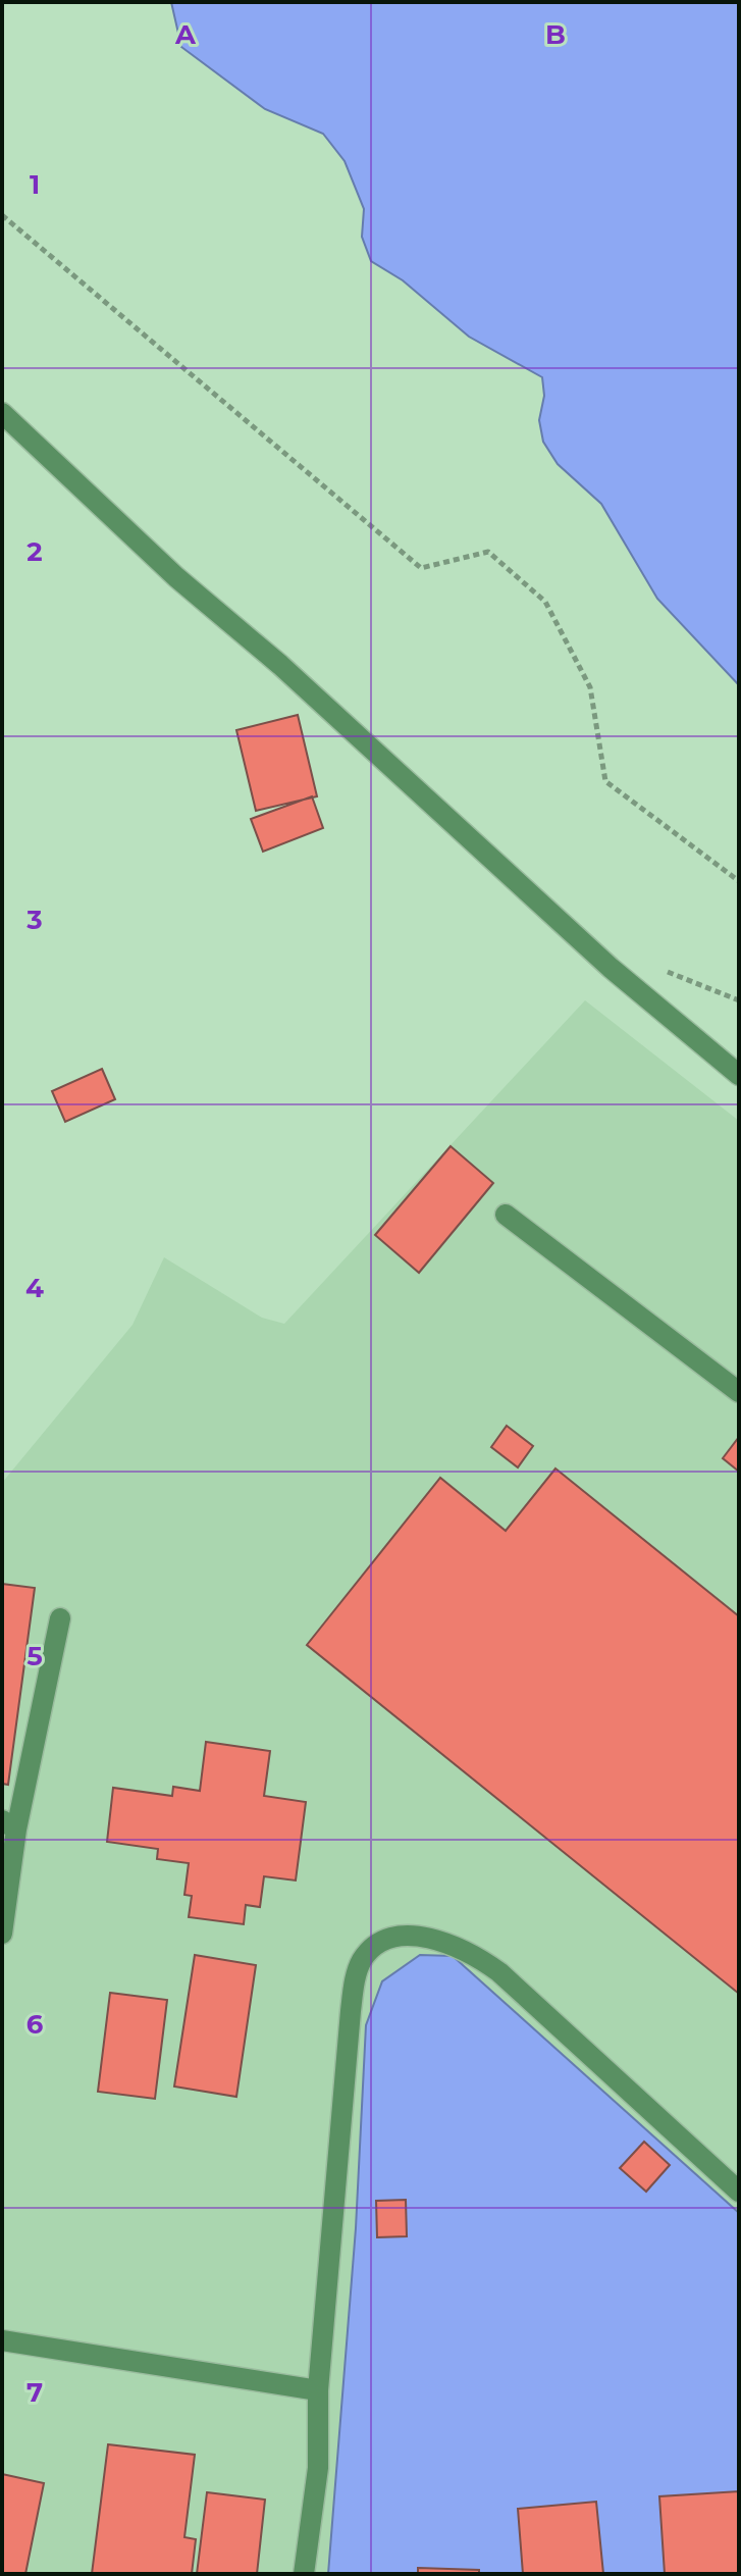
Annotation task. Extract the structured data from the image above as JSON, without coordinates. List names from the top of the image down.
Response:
{
  "grid": {
    "columns": ["A", "B"],
    "rows": [
      "1",
      "2",
      "3",
      "4",
      "5",
      "6",
      "7"
    ]
  }
}
